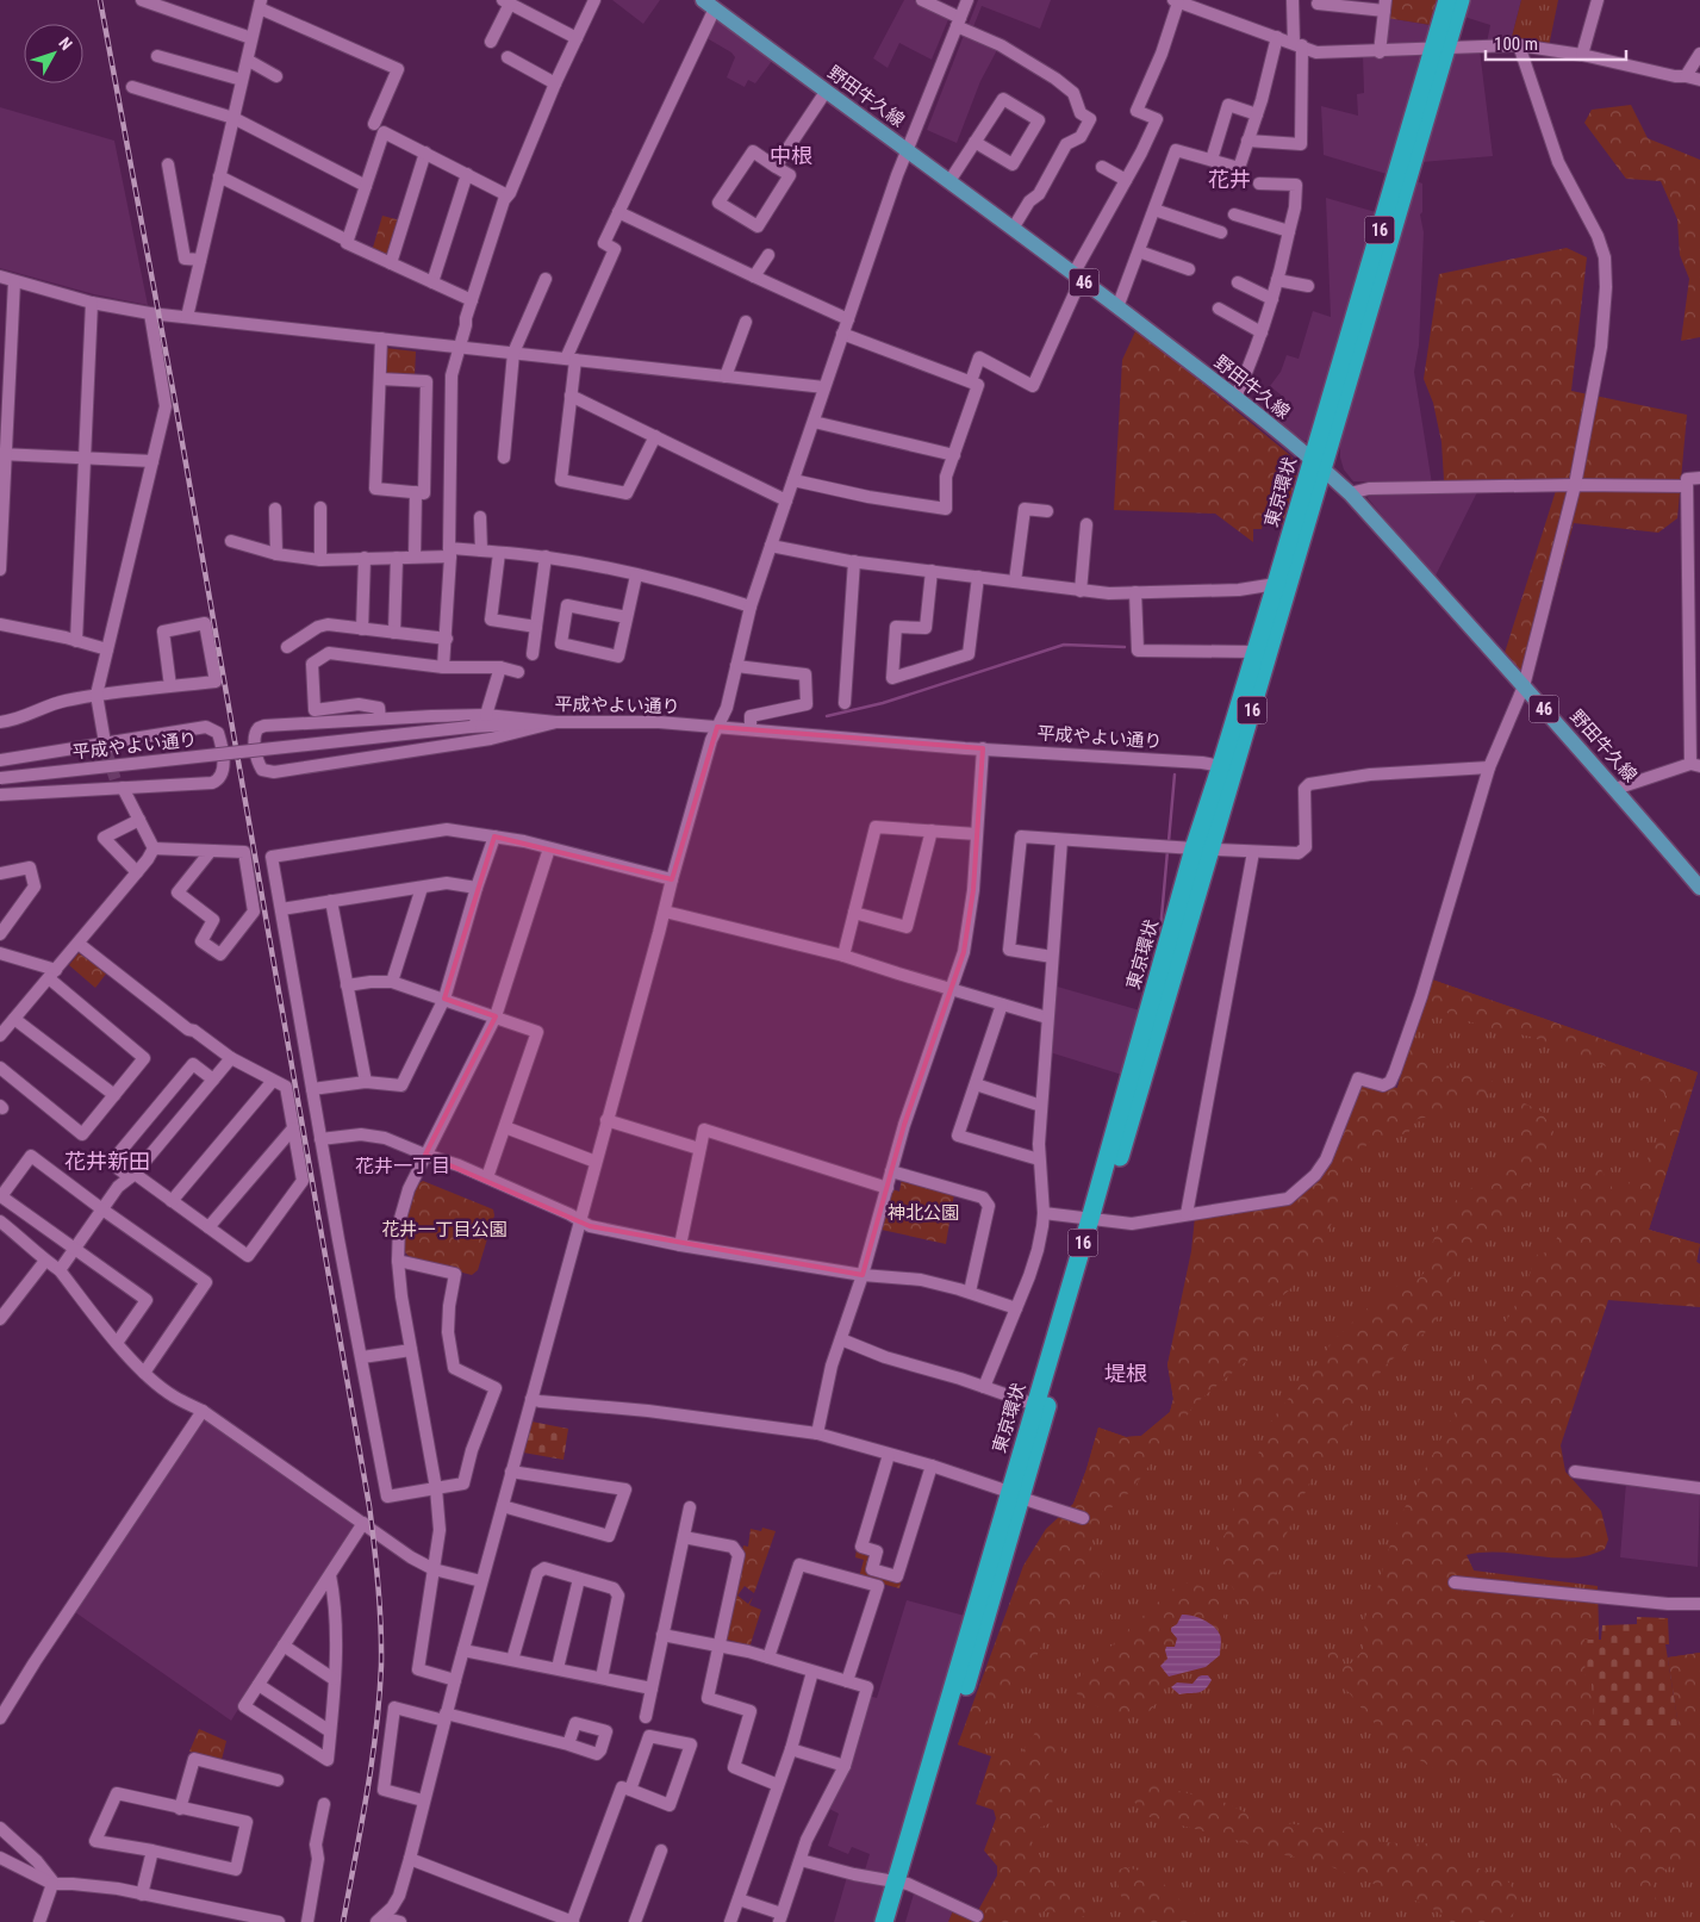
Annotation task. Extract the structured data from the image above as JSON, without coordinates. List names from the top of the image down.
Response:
{
  "streets": {
    "highway": ["16", "東京環状"],
    "main road": ["野田牛久線", "46"],
    "street": ["平成やよい通り"]
  },
  "crossings": [
    ["野田牛久線", "東京環状"],
    ["東京環状", "平成やよい通り"]
  ],
  "districts": [
    "中根",
    "花井",
    "花井新田",
    "花井一丁目",
    "堤根"
  ],
  "parks": ["神北公園", "花井一丁目公園"],
  "scale_bar": "100 m",
  "north": "top right"
}
